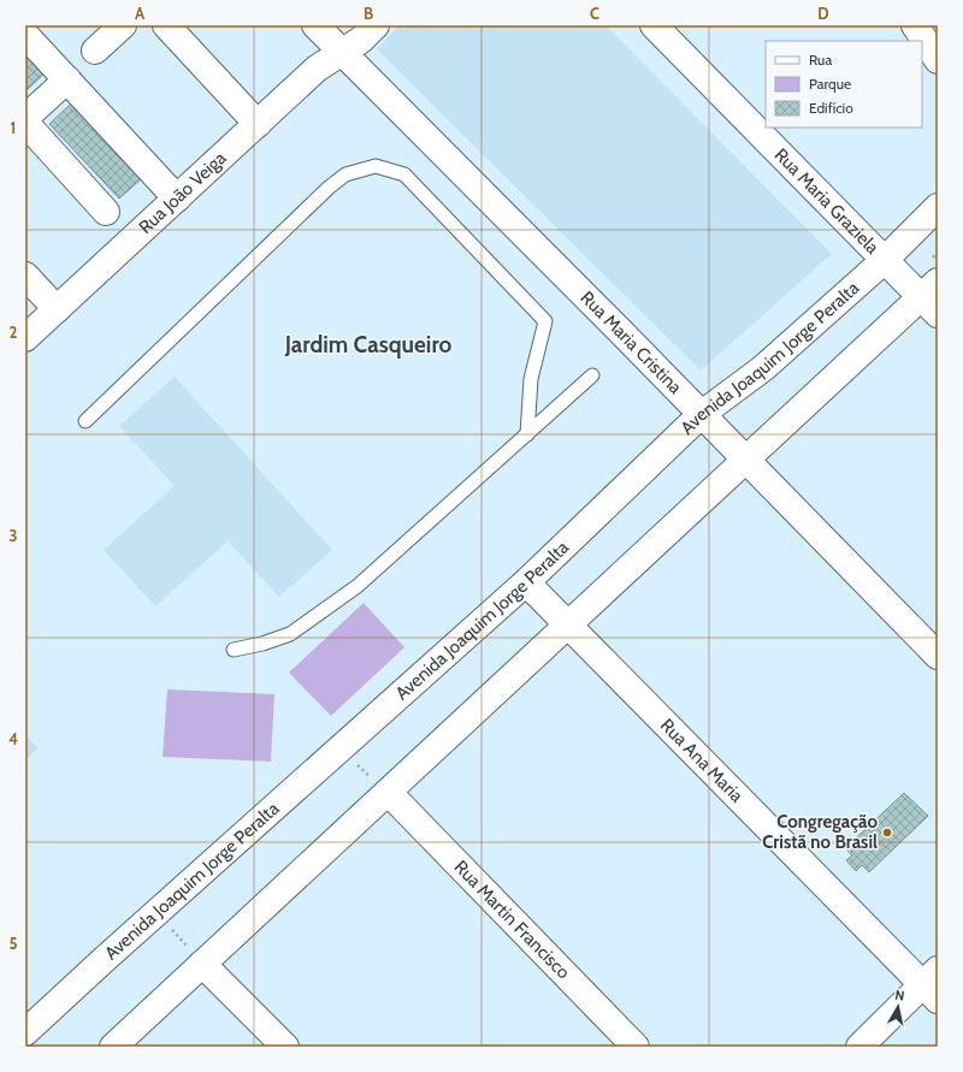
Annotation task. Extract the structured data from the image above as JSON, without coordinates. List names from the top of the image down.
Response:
{
  "streets": {
    "street": [
      "Rua João Veiga",
      "Rua Maria Graziela",
      "Rua Maria Cristina",
      "Avenida Joaquim Jorge Peralta",
      "Rua Ana Maria",
      "Rua Martin Francisco"
    ]
  },
  "crossings": [
    ["Rua João Veiga", "Rua Maria Cristina"],
    ["Rua Maria Graziela", "Avenida Joaquim Jorge Peralta"],
    ["Rua Maria Cristina", "Avenida Joaquim Jorge Peralta"],
    ["Avenida Joaquim Jorge Peralta", "Rua Ana Maria"]
  ],
  "districts": ["Jardim Casqueiro"],
  "places": ["Congregação Cristã no Brasil"],
  "legend": ["Rua", "Parque", "Edifício"],
  "north": "top",
  "grid": {
    "columns": [
      "A",
      "B",
      "C",
      "D"
    ],
    "rows": [
      "1",
      "2",
      "3",
      "4",
      "5"
    ]
  }
}
